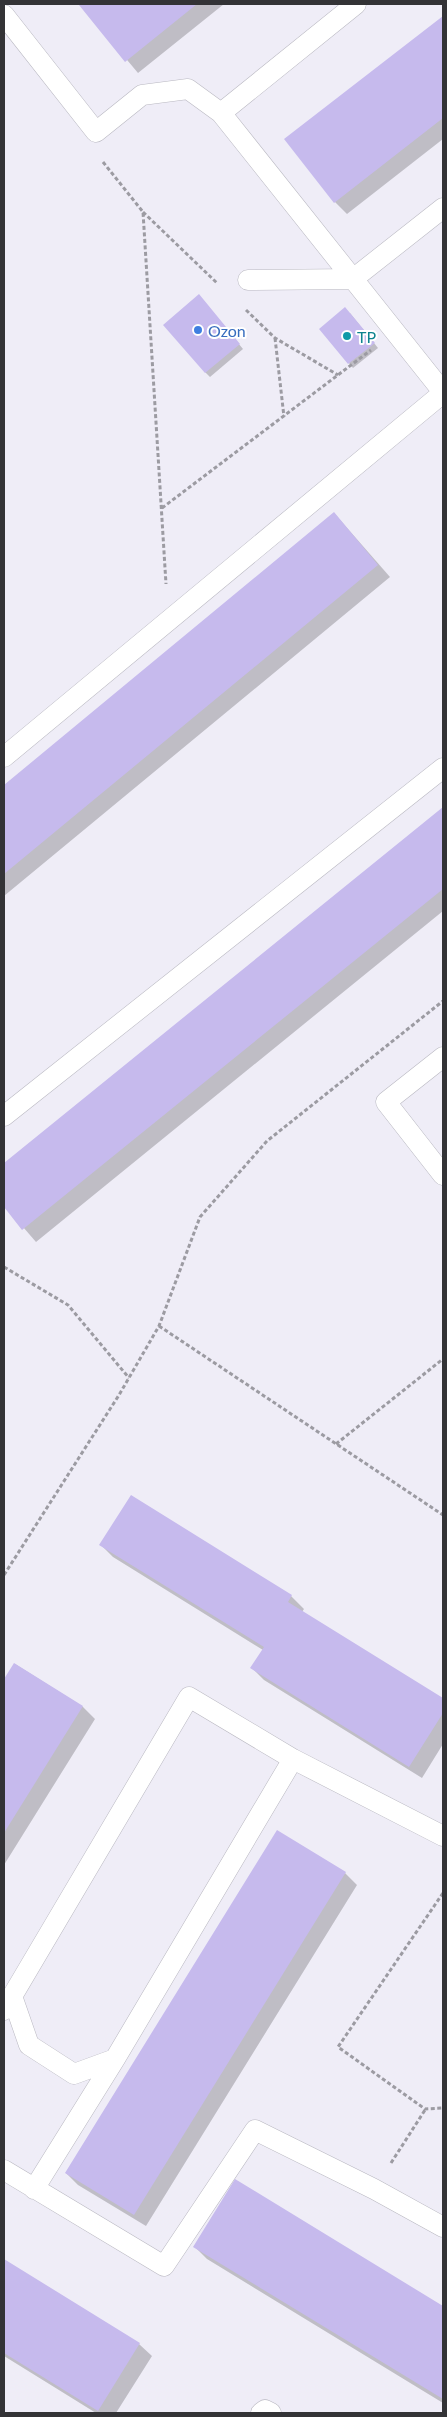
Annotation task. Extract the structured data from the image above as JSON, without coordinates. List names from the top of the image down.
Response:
{
  "places": ["Ozon", "ТР"]
}
